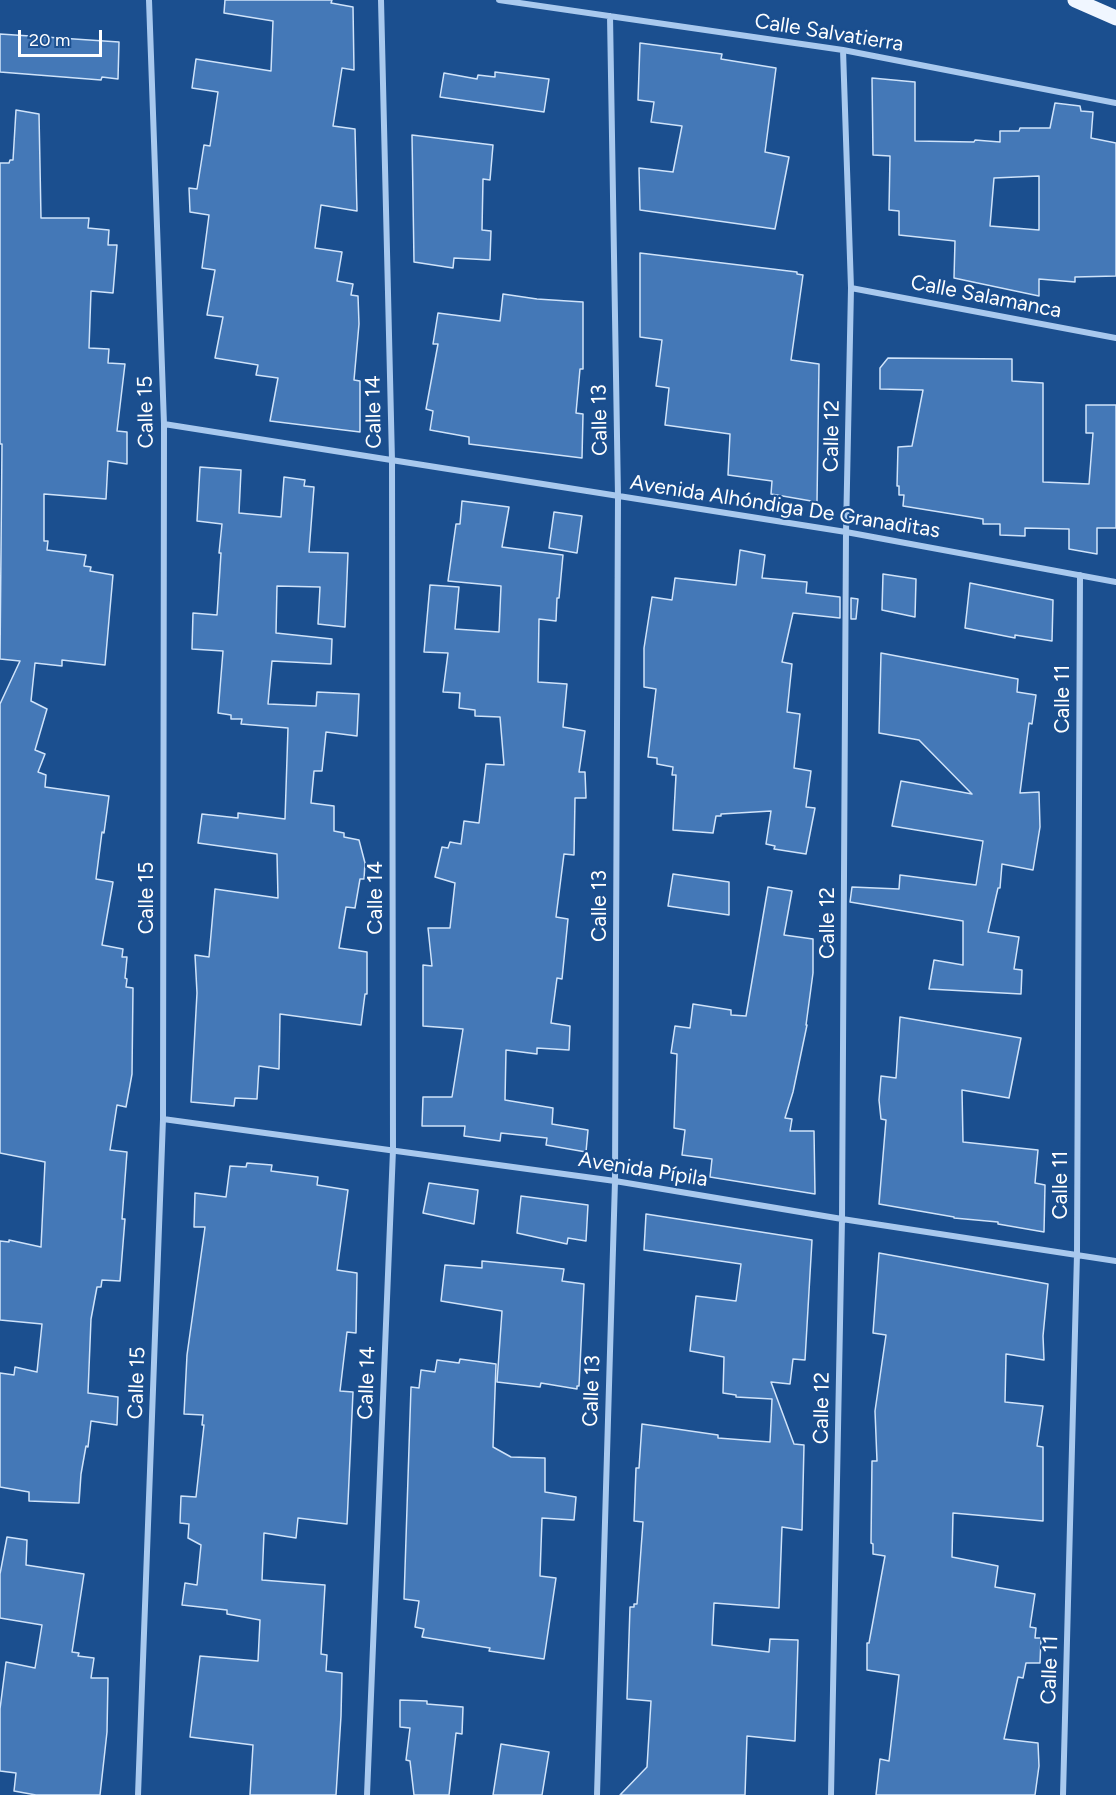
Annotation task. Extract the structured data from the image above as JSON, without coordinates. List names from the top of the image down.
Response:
{
  "streets": {
    "street": [
      "Calle Salvatierra",
      "Calle Salamanca",
      "Calle 15",
      "Calle 14",
      "Calle 13",
      "Calle 12",
      "Avenida Alhóndiga De Granaditas",
      "Calle 11",
      "Avenida Pípila"
    ]
  },
  "crossings": [
    ["Calle Salvatierra", "Calle 13"],
    ["Calle Salvatierra", "Calle 12"],
    ["Calle Salamanca", "Calle 12"],
    ["Calle 15", "Avenida Alhóndiga De Granaditas"],
    ["Calle 15", "Avenida Pípila"],
    ["Calle 14", "Avenida Alhóndiga De Granaditas"],
    ["Calle 14", "Avenida Pípila"],
    ["Calle 13", "Avenida Alhóndiga De Granaditas"],
    ["Calle 13", "Avenida Pípila"],
    ["Calle 12", "Avenida Alhóndiga De Granaditas"],
    ["Calle 12", "Avenida Pípila"],
    ["Avenida Alhóndiga De Granaditas", "Calle 11"],
    ["Calle 11", "Avenida Pípila"]
  ],
  "scale_bar": "20 m"
}
